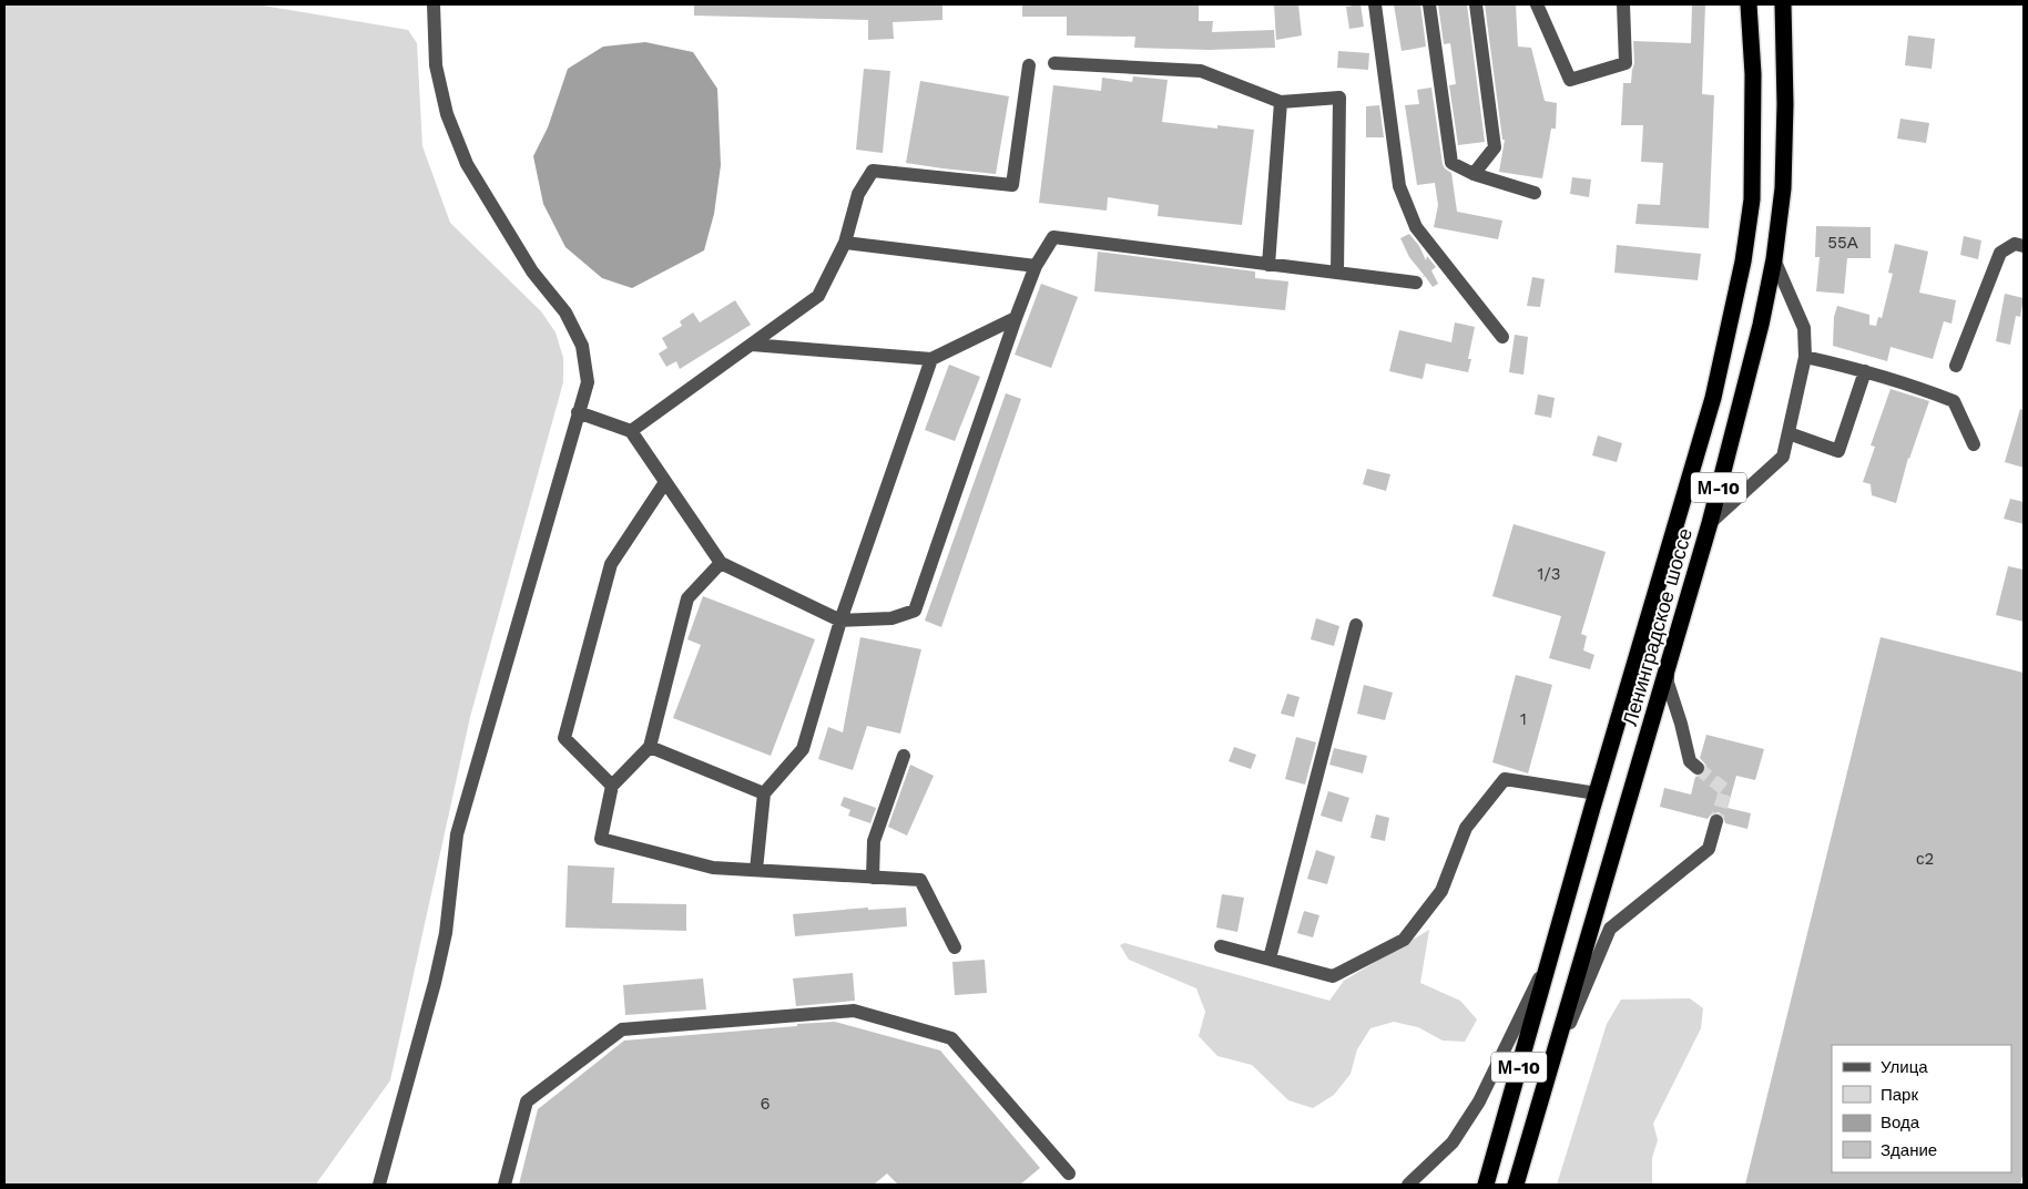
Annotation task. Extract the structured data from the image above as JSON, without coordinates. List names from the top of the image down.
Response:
{
  "streets": {
    "highway": ["М-10", "Ленинградское шоссе"]
  },
  "house_numbers": [
    "55А",
    "1/3",
    "1",
    "с2",
    "6"
  ],
  "legend": [
    "Улица",
    "Парк",
    "Вода",
    "Здание"
  ]
}
